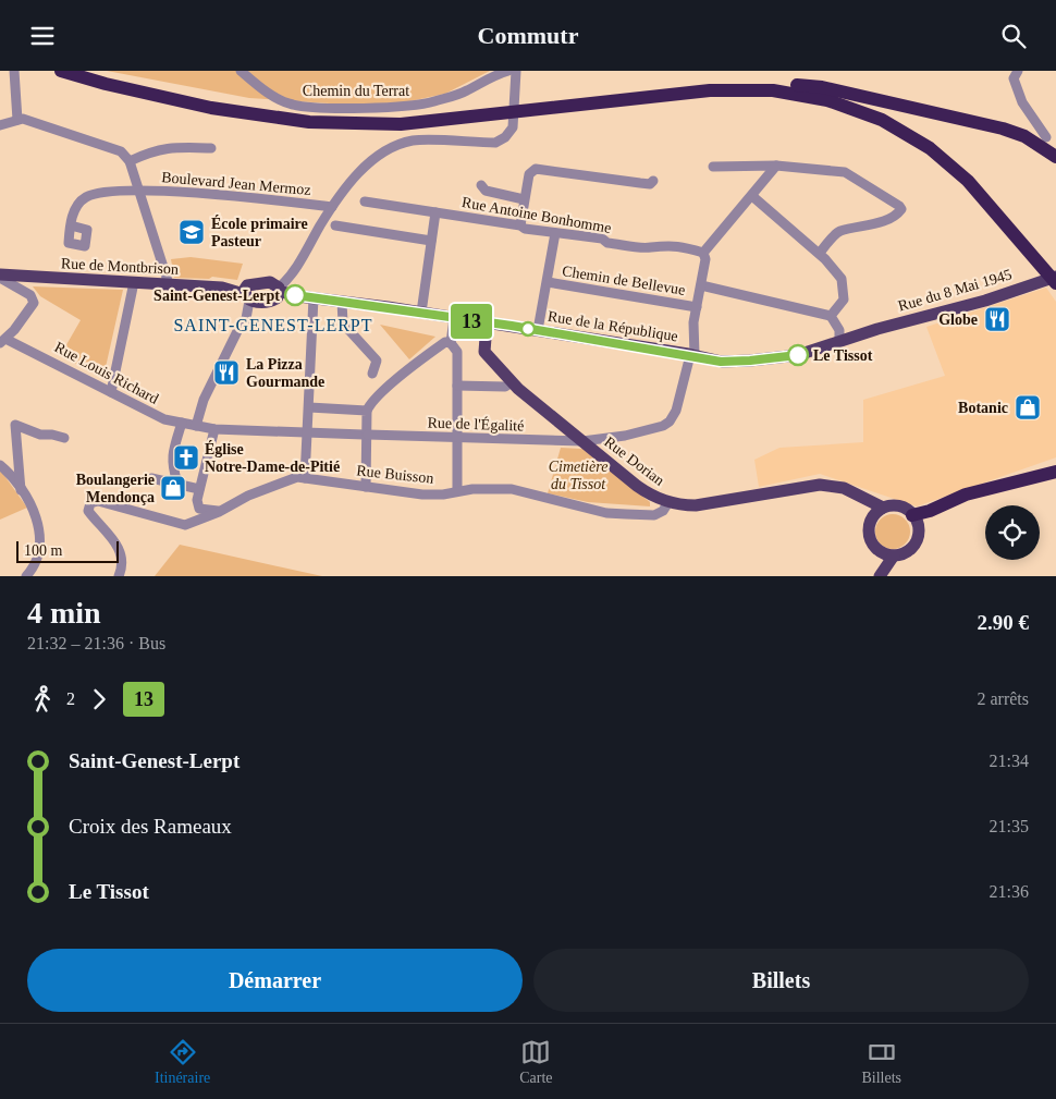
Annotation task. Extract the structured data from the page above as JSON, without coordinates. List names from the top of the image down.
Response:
{
  "streets": {
    "main road": [
      "Rue de Montbrison",
      "Rue du 8 Mai 1945",
      "Rue de la République",
      "Rue Dorian"
    ],
    "street": [
      "Chemin du Terrat",
      "Boulevard Jean Mermoz",
      "Rue Antoine Bonhomme",
      "Chemin de Bellevue",
      "Rue Louis Richard",
      "Rue de l'Égalité",
      "Rue Buisson"
    ]
  },
  "crossings": [
    ["Rue du 8 Mai 1945", "Rue de la République"],
    ["Rue du 8 Mai 1945", "Rue de l'Égalité"],
    ["Rue de la République", "Rue de l'Égalité"],
    ["Rue de la République", "Rue Dorian"],
    ["Rue Louis Richard", "Rue de l'Égalité"],
    ["Rue de l'Égalité", "Rue Dorian"],
    ["Rue Dorian", "Rue Buisson"]
  ],
  "districts": ["SAINT-GENEST-LERPT"],
  "parks": ["Cimetière du Tissot"],
  "places": {
    "school or university": ["École primaire Pasteur"],
    "other": ["Saint-Genest-Lerpt", "Le Tissot"],
    "restaurant": ["Globe", "La Pizza Gourmande"],
    "shop": ["Botanic", "Boulangerie Mendonça"],
    "church": ["Église Notre-Dame-de-Pitié"]
  },
  "lines": ["bus line 13"],
  "scale_bar": "100 m",
  "page": {
    "header": "Commutr",
    "on_map": "13",
    "scale": "100 m",
    "heading": ["4 min", "21:32 – 21:36 · Bus", "2.90 €"],
    "legs": ["2", "13", "2 arrêts"],
    "list": [
      {
        "name": "Saint-Genest-Lerpt",
        "value": "21:34"
      },
      {
        "name": "Croix des Rameaux",
        "value": "21:35"
      },
      {
        "name": "Le Tissot",
        "value": "21:36"
      }
    ],
    "buttons": ["Démarrer", "Billets"],
    "tabs": ["Itinéraire", "Carte", "Billets"]
  }
}
